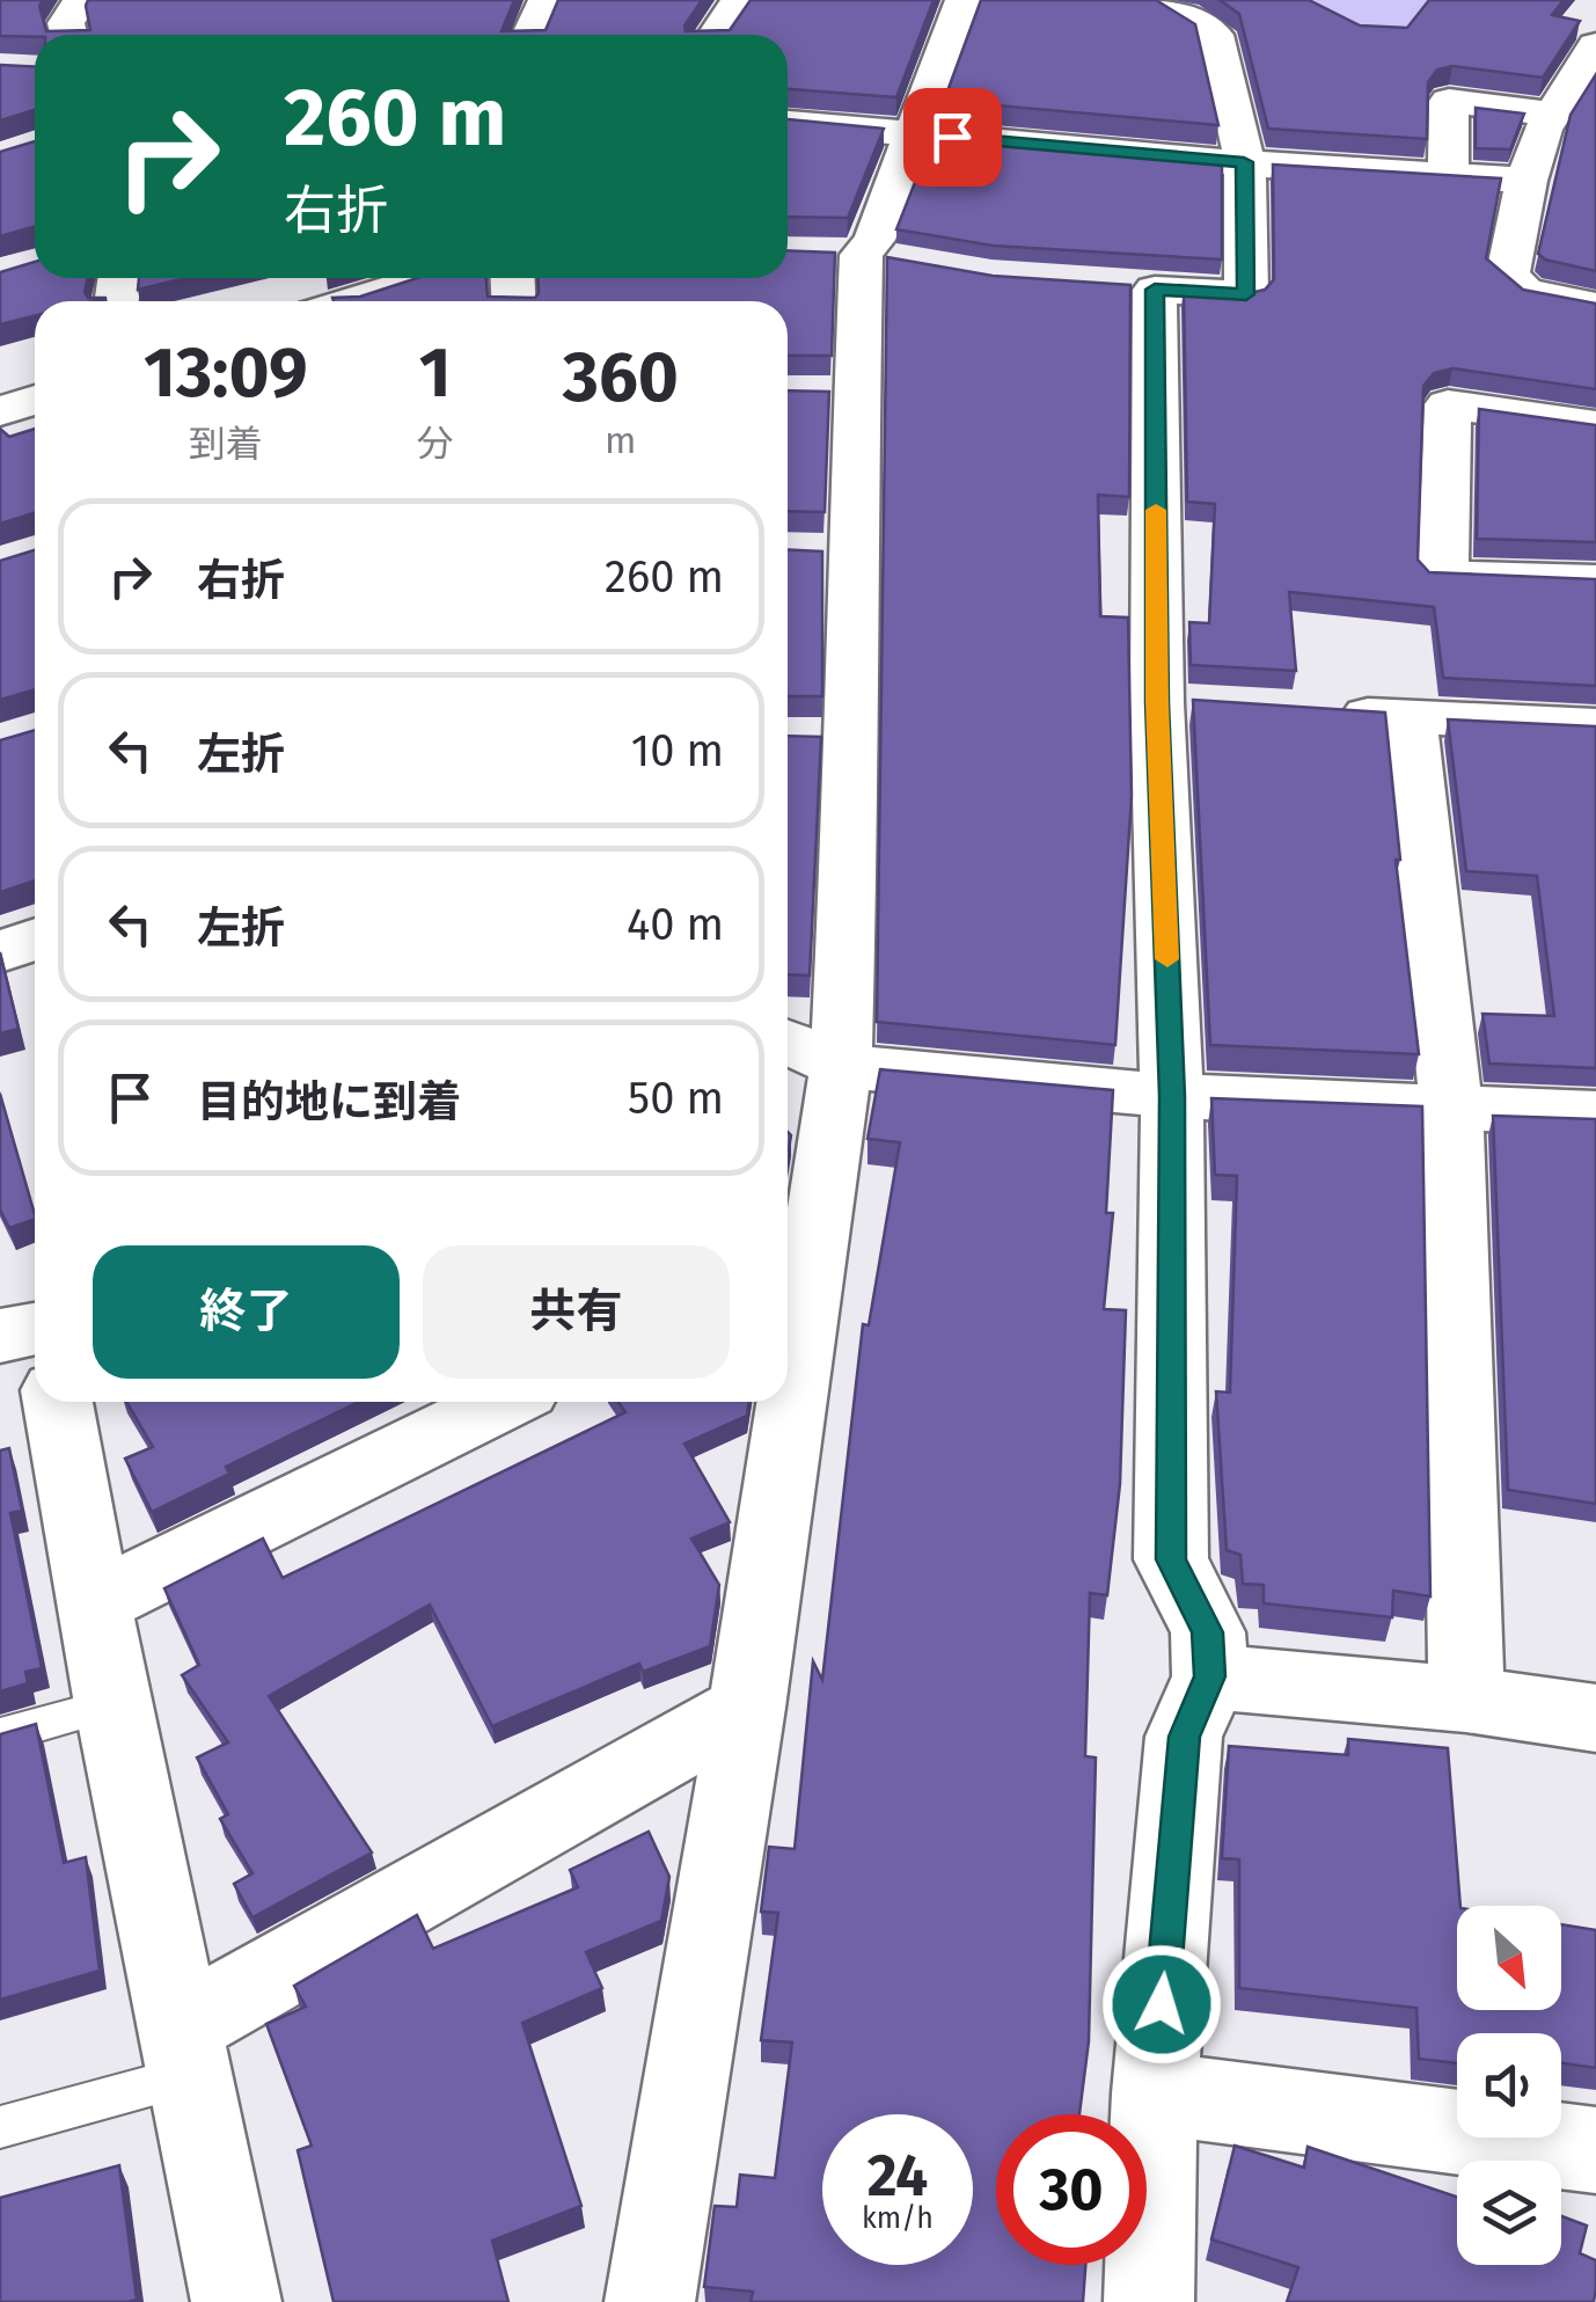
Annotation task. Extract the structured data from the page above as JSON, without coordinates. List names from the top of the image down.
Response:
{
  "north": "bottom right",
  "page": {
    "turn": ["260 m", "右折"],
    "eta": [
      "13:09",
      "到着",
      "1",
      "分",
      "360",
      "m"
    ],
    "list": [
      {
        "name": "右折",
        "value": "260 m"
      },
      {
        "name": "左折",
        "value": "10 m"
      },
      {
        "name": "左折",
        "value": "40 m"
      },
      {
        "name": "目的地に到着",
        "value": "50 m"
      }
    ],
    "buttons": ["終了", "共有"],
    "speed": "24 km/h",
    "limit": "30"
  }
}
